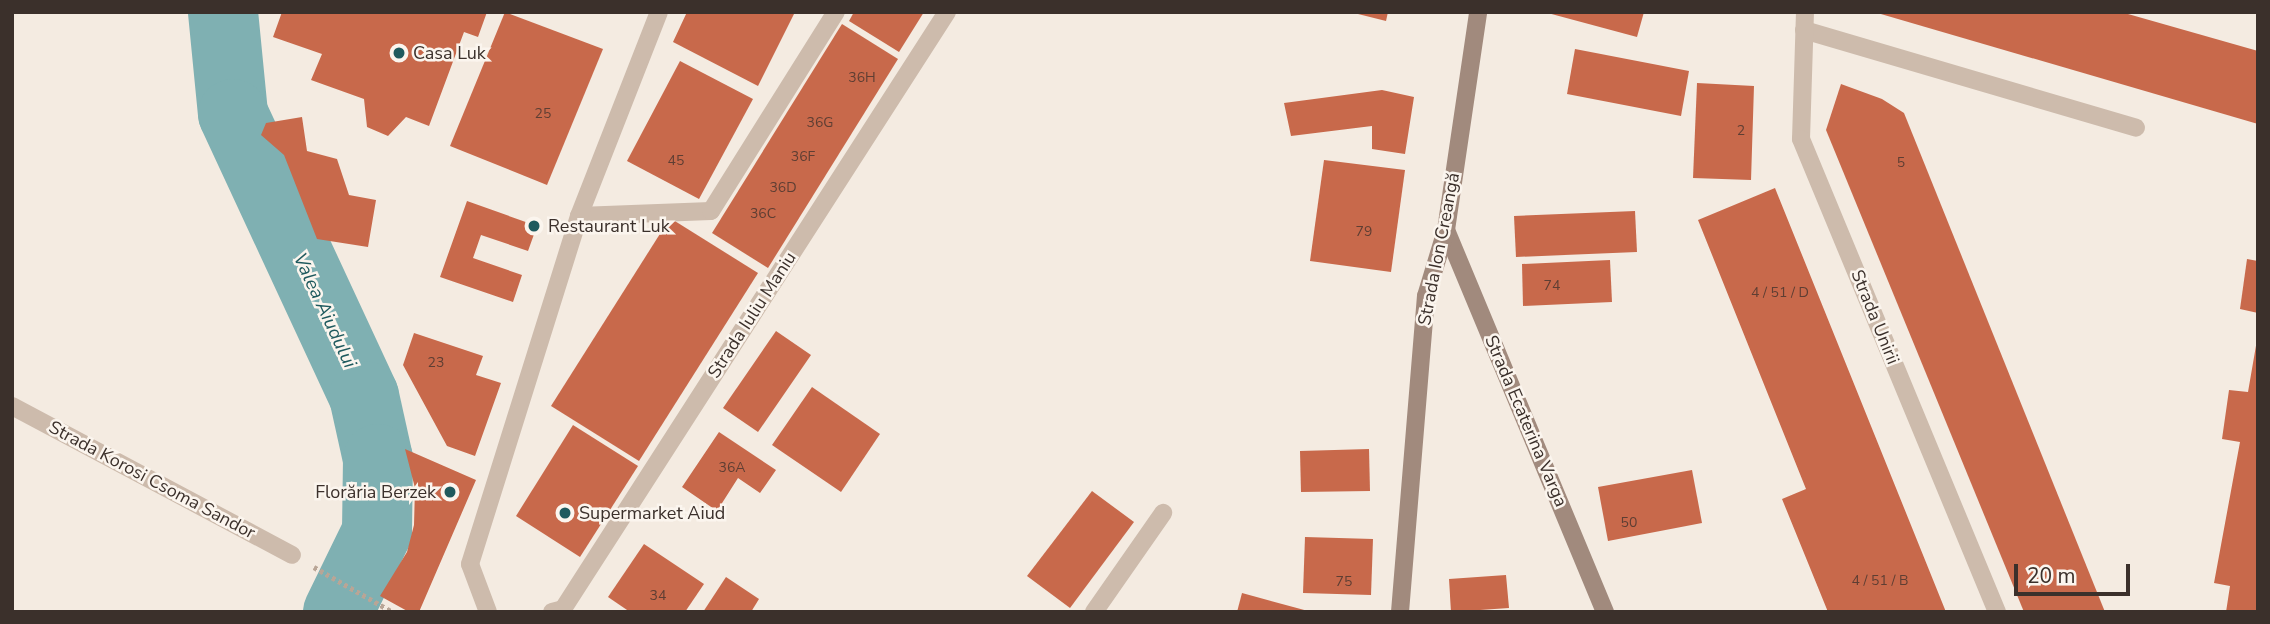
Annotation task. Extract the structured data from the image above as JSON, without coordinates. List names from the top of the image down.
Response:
{
  "streets": {
    "main road": ["Strada Ion Creangă", "Strada Ecaterina Varga"],
    "street": ["Strada Iuliu Maniu", "Strada Unirii", "Strada Korosi Csoma Sandor"]
  },
  "crossings": [
    ["Strada Ion Creangă", "Strada Ecaterina Varga"]
  ],
  "water": ["Valea Aiudului"],
  "places": [
    "Casa Luk",
    "Restaurant Luk",
    "Florăria Berzek",
    "Supermarket Aiud"
  ],
  "house_numbers": [
    "36H",
    "25",
    "36G",
    "2",
    "36F",
    "45",
    "5",
    "36D",
    "36C",
    "79",
    "74",
    "4 / 51 / D",
    "23",
    "36A",
    "50",
    "4 / 51 / B",
    "75",
    "34"
  ],
  "scale_bar": "20 m"
}
